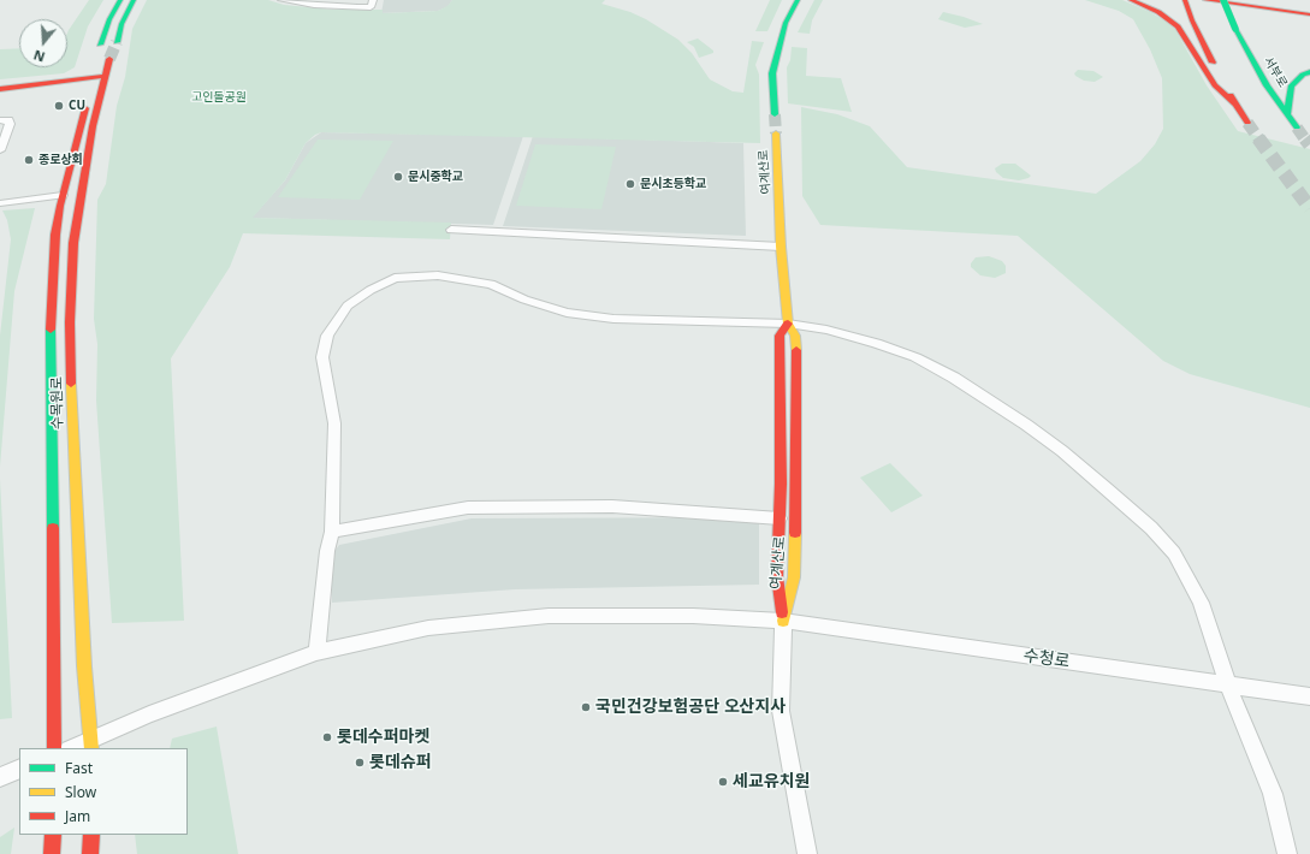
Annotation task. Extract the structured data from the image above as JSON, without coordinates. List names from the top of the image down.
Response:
{
  "streets": {
    "street": [
      "서부로",
      "여계산로",
      "수목원로",
      "수청로"
    ]
  },
  "crossings": [
    ["여계산로", "수청로"],
    ["수목원로", "수청로"]
  ],
  "parks": ["고인돌공원"],
  "places": [
    "CU",
    "종로상회",
    "문시중학교",
    "문시초등학교",
    "국민건강보험공단 오산지사",
    "롯데수퍼마켓",
    "롯데슈퍼",
    "세교유치원"
  ],
  "legend": ["Fast", "Slow", "Jam"],
  "north": "bottom"
}
